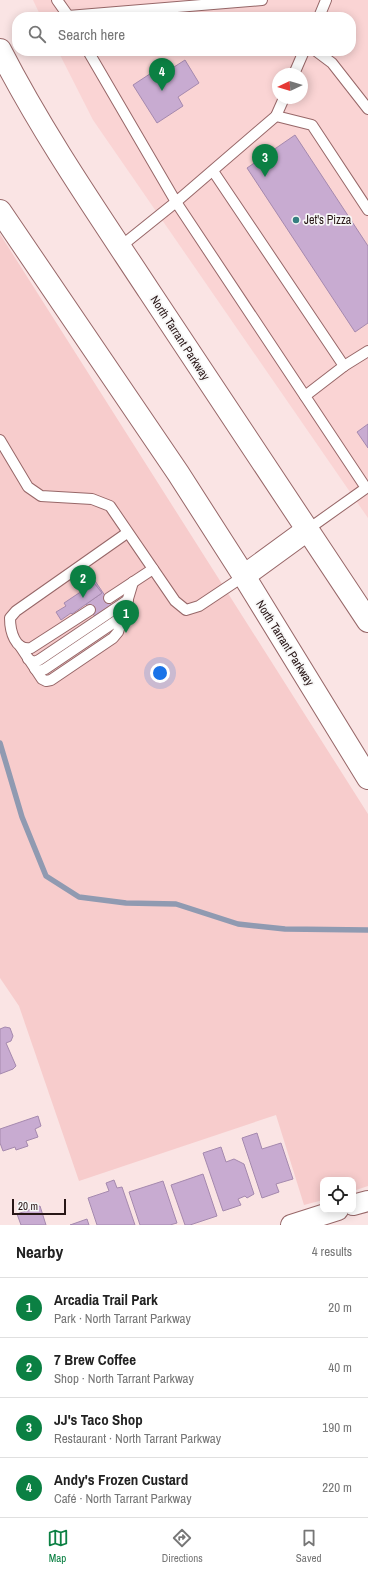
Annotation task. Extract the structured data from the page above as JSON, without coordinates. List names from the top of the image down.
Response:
{
  "streets": {
    "main road": ["North Tarrant Parkway"]
  },
  "places": ["Jet's Pizza"],
  "scale_bar": "20 m",
  "north": "left",
  "page": {
    "search": "Search here",
    "pins": [
      "4",
      "3",
      "2",
      "1"
    ],
    "scale": "20 m",
    "heading": ["Nearby", "4 results"],
    "list": [
      {
        "mark": "1",
        "name": "Arcadia Trail Park",
        "note": "Park · North Tarrant Parkway",
        "value": "20 m"
      },
      {
        "mark": "2",
        "name": "7 Brew Coffee",
        "note": "Shop · North Tarrant Parkway",
        "value": "40 m"
      },
      {
        "mark": "3",
        "name": "JJ's Taco Shop",
        "note": "Restaurant · North Tarrant Parkway",
        "value": "190 m"
      },
      {
        "mark": "4",
        "name": "Andy's Frozen Custard",
        "note": "Café · North Tarrant Parkway",
        "value": "220 m"
      }
    ],
    "nav": ["Map", "Directions", "Saved"]
  }
}
